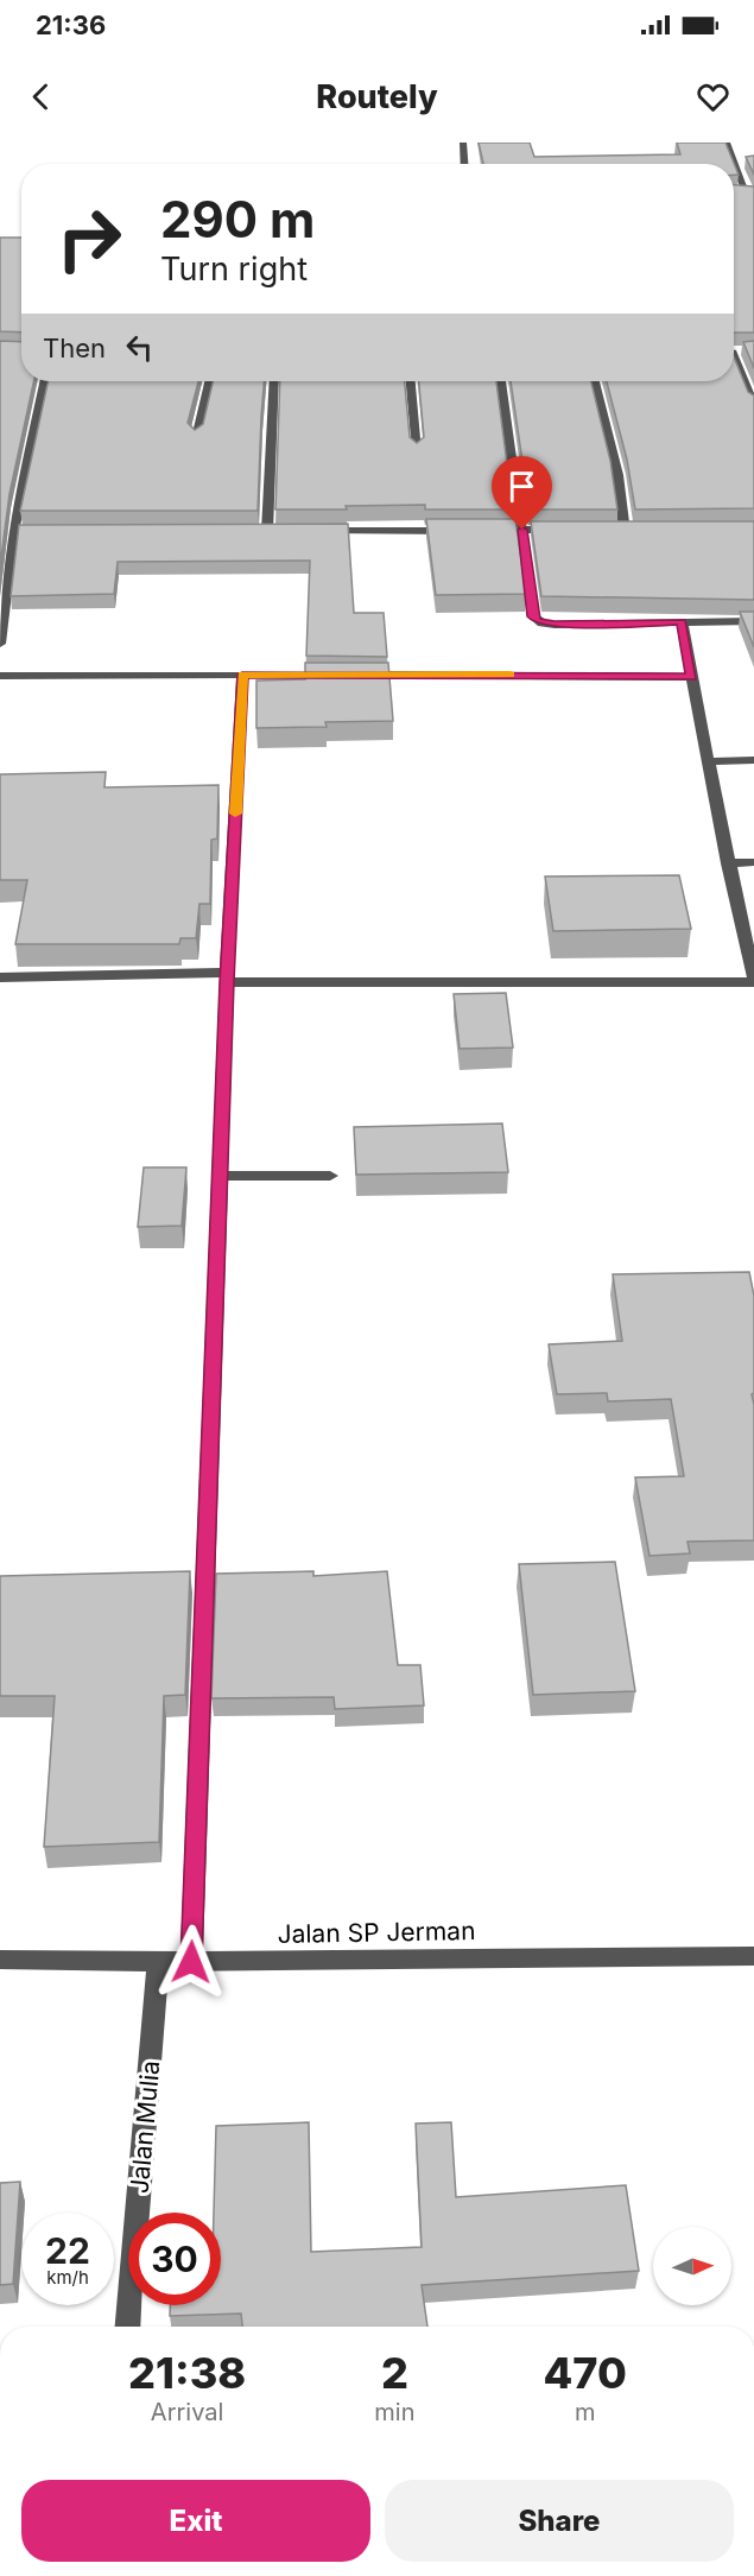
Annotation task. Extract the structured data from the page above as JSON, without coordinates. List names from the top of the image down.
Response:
{
  "streets": {
    "street": ["Jalan SP Jerman", "Jalan Mulia"]
  },
  "crossings": [
    ["Jalan SP Jerman", "Jalan Mulia"]
  ],
  "north": "right",
  "page": {
    "status": "21:36",
    "header": "Routely",
    "turn": ["290 m", "Turn right"],
    "then": "Then",
    "speed": "22 km/h",
    "limit": "30",
    "eta": [
      "21:38",
      "Arrival",
      "2",
      "min",
      "470",
      "m"
    ],
    "buttons": ["Exit", "Share"]
  }
}
